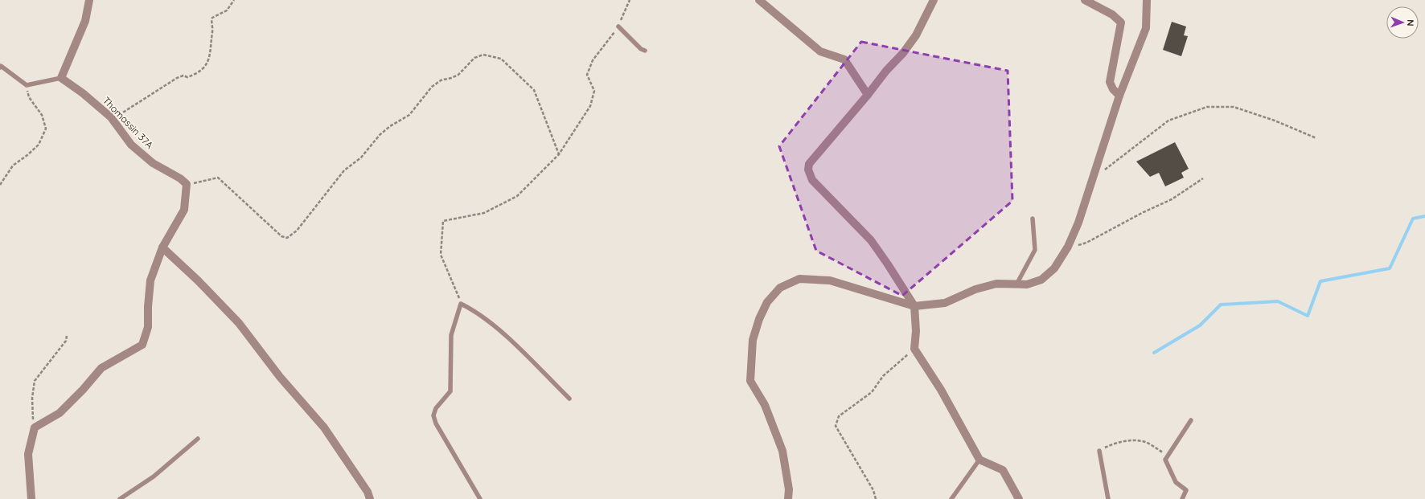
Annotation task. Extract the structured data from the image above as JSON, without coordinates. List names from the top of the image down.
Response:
{
  "streets": {
    "street": ["Thomassin 37A"]
  },
  "north": "right"
}
